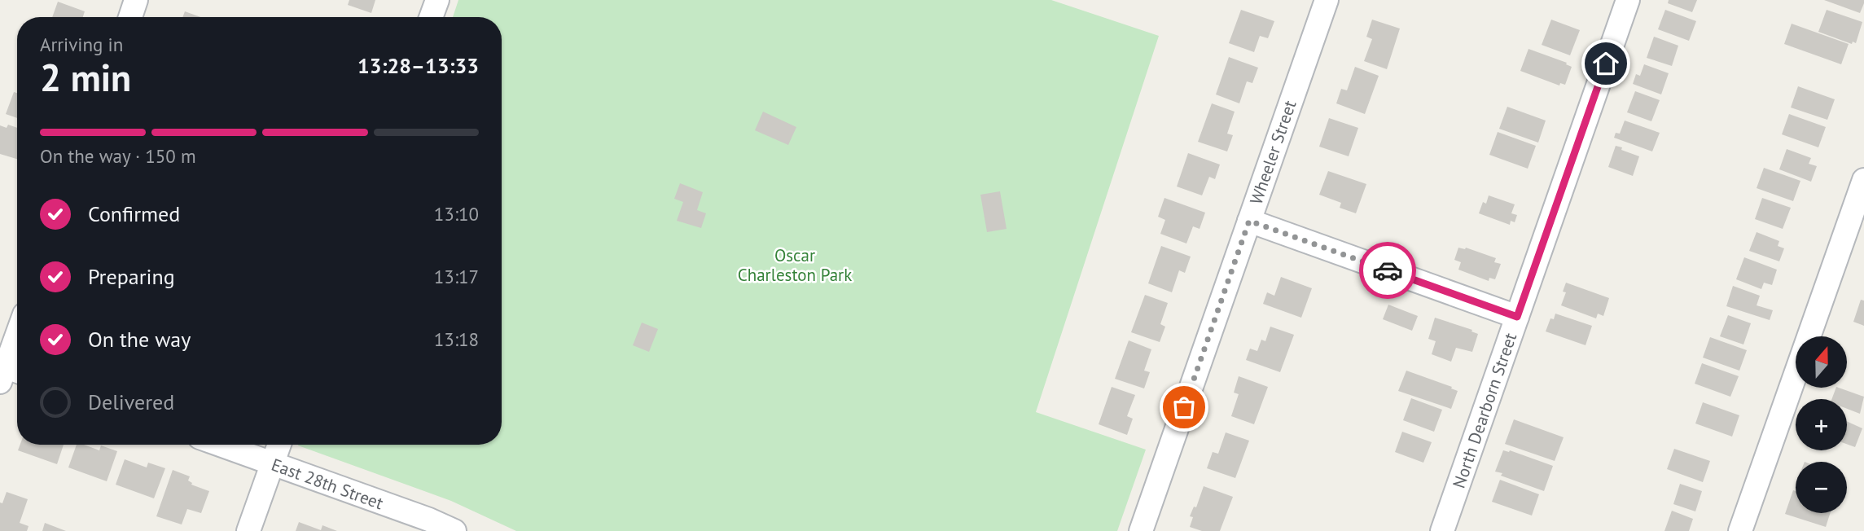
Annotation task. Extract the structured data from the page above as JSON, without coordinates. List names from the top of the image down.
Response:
{
  "streets": {
    "street": ["Wheeler Street", "North Dearborn Street", "East 28th Street"]
  },
  "parks": ["Oscar Charleston Park"],
  "north": "top",
  "page": {
    "heading": ["2 min", "Arriving in", "13:28–13:33"],
    "bar": "On the way · 150 m",
    "list": [
      ["Confirmed", "13:10"],
      ["Preparing", "13:17"],
      ["On the way", "13:18"],
      "Delivered"
    ],
    "map_buttons": ["+", "−"]
  }
}
